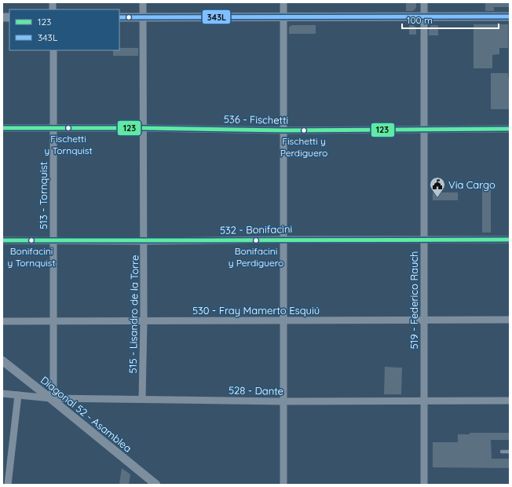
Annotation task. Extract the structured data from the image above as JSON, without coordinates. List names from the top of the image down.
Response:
{
  "streets": {
    "street": [
      "536 - Fischetti",
      "513 - Tornquist",
      "532 - Bonifacini",
      "519 - Federico Rauch",
      "530 - Fray Mamerto Esquiú",
      "515 - Lisandro de la Torre",
      "528 - Dante",
      "Diagonal 52 - Asamblea"
    ]
  },
  "crossings": [
    ["536 - Fischetti", "513 - Tornquist"],
    ["536 - Fischetti", "519 - Federico Rauch"],
    ["536 - Fischetti", "515 - Lisandro de la Torre"],
    ["513 - Tornquist", "532 - Bonifacini"],
    ["513 - Tornquist", "530 - Fray Mamerto Esquiú"],
    ["513 - Tornquist", "528 - Dante"],
    ["513 - Tornquist", "Diagonal 52 - Asamblea"],
    ["532 - Bonifacini", "519 - Federico Rauch"],
    ["532 - Bonifacini", "515 - Lisandro de la Torre"],
    ["519 - Federico Rauch", "530 - Fray Mamerto Esquiú"],
    ["519 - Federico Rauch", "528 - Dante"],
    ["530 - Fray Mamerto Esquiú", "515 - Lisandro de la Torre"],
    ["515 - Lisandro de la Torre", "528 - Dante"],
    ["528 - Dante", "Diagonal 52 - Asamblea"]
  ],
  "places": {
    "other": [
      "Fischetti y Tornquist",
      "Fischetti y Perdiguero",
      "Bonifacini y Tornquist",
      "Bonifacini y Perdiguero"
    ],
    "public building": ["Via Cargo"]
  },
  "lines": ["transit line 343L", "transit line 123"],
  "legend": ["123", "343L"],
  "scale_bar": "100 m"
}
